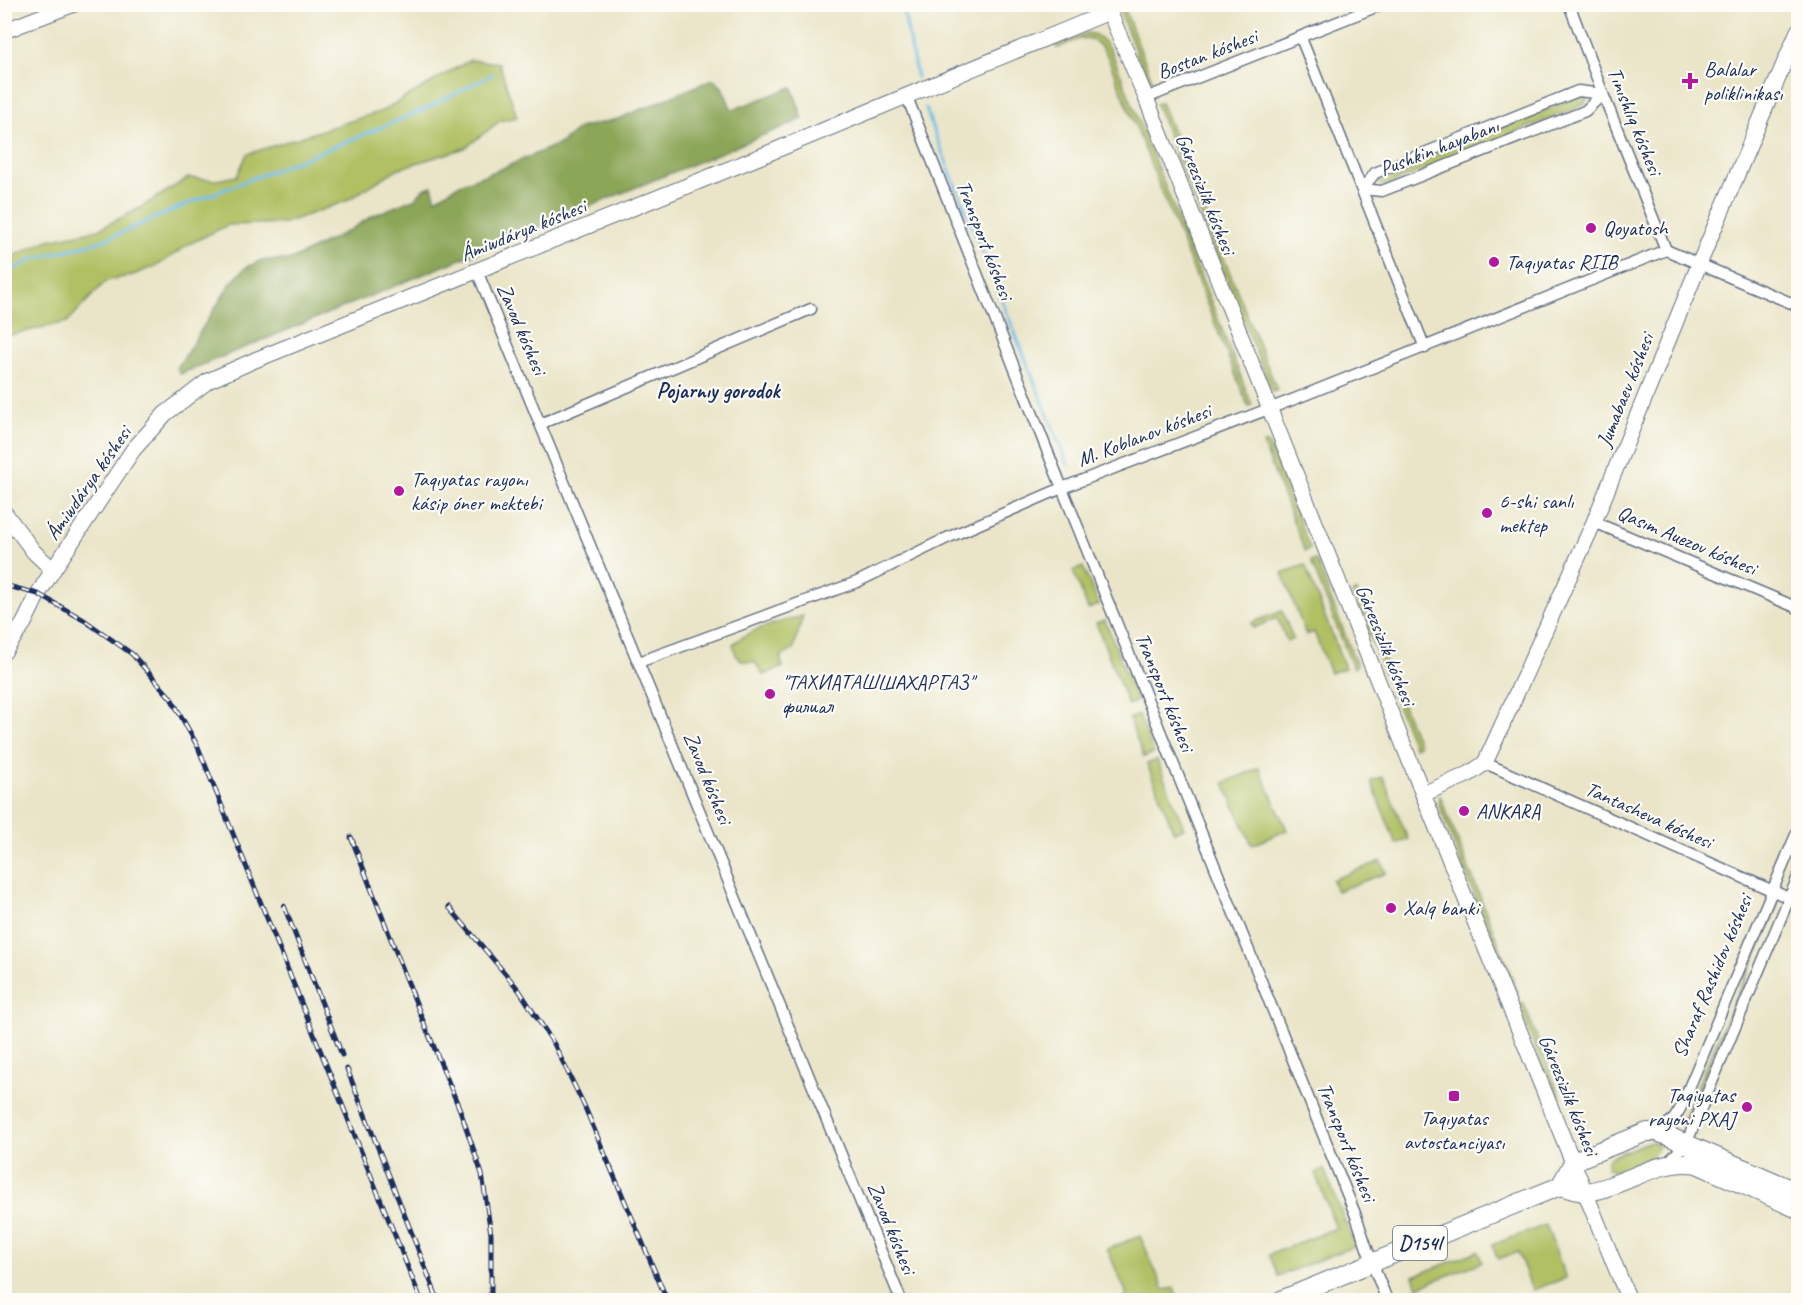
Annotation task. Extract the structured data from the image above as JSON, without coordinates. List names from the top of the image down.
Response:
{
  "streets": {
    "main road": ["D154l"],
    "street": [
      "Bostan kóshesi",
      "Tınıshlıq kóshesi",
      "Pushkin hayabanı",
      "Gárezsizlik kóshesi",
      "Ámiwdárya kóshesi",
      "Transport kóshesi",
      "Zavod kóshesi",
      "Jumabaev kóshesi",
      "M. Koblanov kóshesi",
      "Qasım Auezov kóshesi",
      "Tantasheva kóshesi",
      "Sharaf Rashidov kóshesi"
    ]
  },
  "crossings": [
    ["Bostan kóshesi", "Gárezsizlik kóshesi"],
    ["Tınıshlıq kóshesi", "Pushkin hayabanı"],
    ["Tınıshlıq kóshesi", "M. Koblanov kóshesi"],
    ["Gárezsizlik kóshesi", "Ámiwdárya kóshesi"],
    ["Gárezsizlik kóshesi", "M. Koblanov kóshesi"],
    ["Ámiwdárya kóshesi", "Transport kóshesi"],
    ["Ámiwdárya kóshesi", "Zavod kóshesi"],
    ["Transport kóshesi", "M. Koblanov kóshesi"],
    ["Transport kóshesi", "D154l"],
    ["Zavod kóshesi", "M. Koblanov kóshesi"],
    ["Jumabaev kóshesi", "Qasım Auezov kóshesi"],
    ["Jumabaev kóshesi", "Tantasheva kóshesi"],
    ["Tantasheva kóshesi", "Sharaf Rashidov kóshesi"]
  ],
  "districts": ["Pojarnıy gorodok"],
  "places": {
    "health": ["Balalar poliklinikası"],
    "other": [
      "Qoyatosh",
      "Taqıyatas RIIB",
      "Taqıyatas rayonı kásip óner mektebi",
      "6-shi sanlı mektep",
      "\"ТАХИАТАШШАХАРГАЗ\" филиал",
      "ANKARA",
      "Xalq banki",
      "Taqiyatas rayoni PXAJ"
    ],
    "transit": ["Taqıyatas avtostanciyası"]
  }
}
